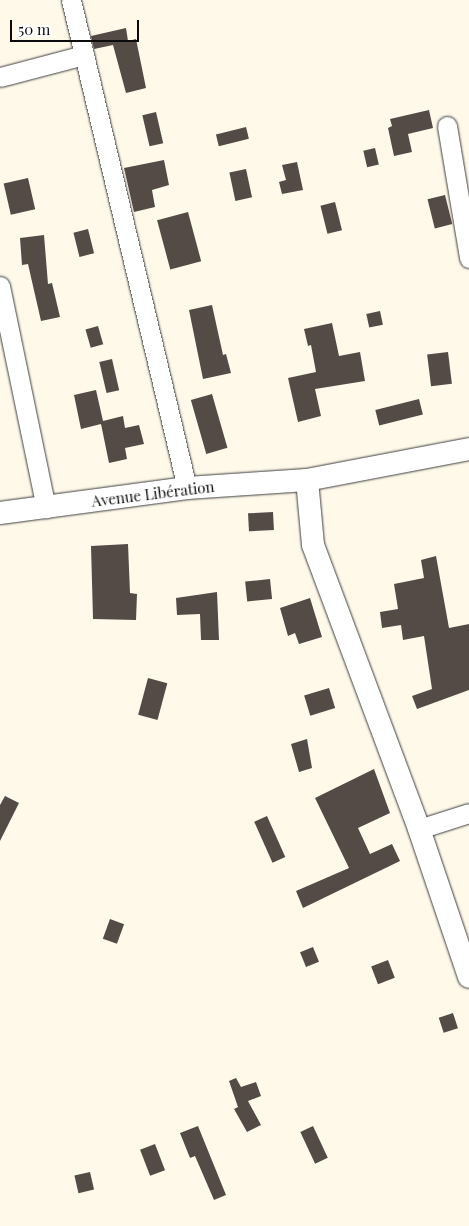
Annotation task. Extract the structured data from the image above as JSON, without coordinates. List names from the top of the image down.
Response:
{
  "streets": {
    "street": ["Avenue Libération"]
  },
  "scale_bar": "50 m"
}
